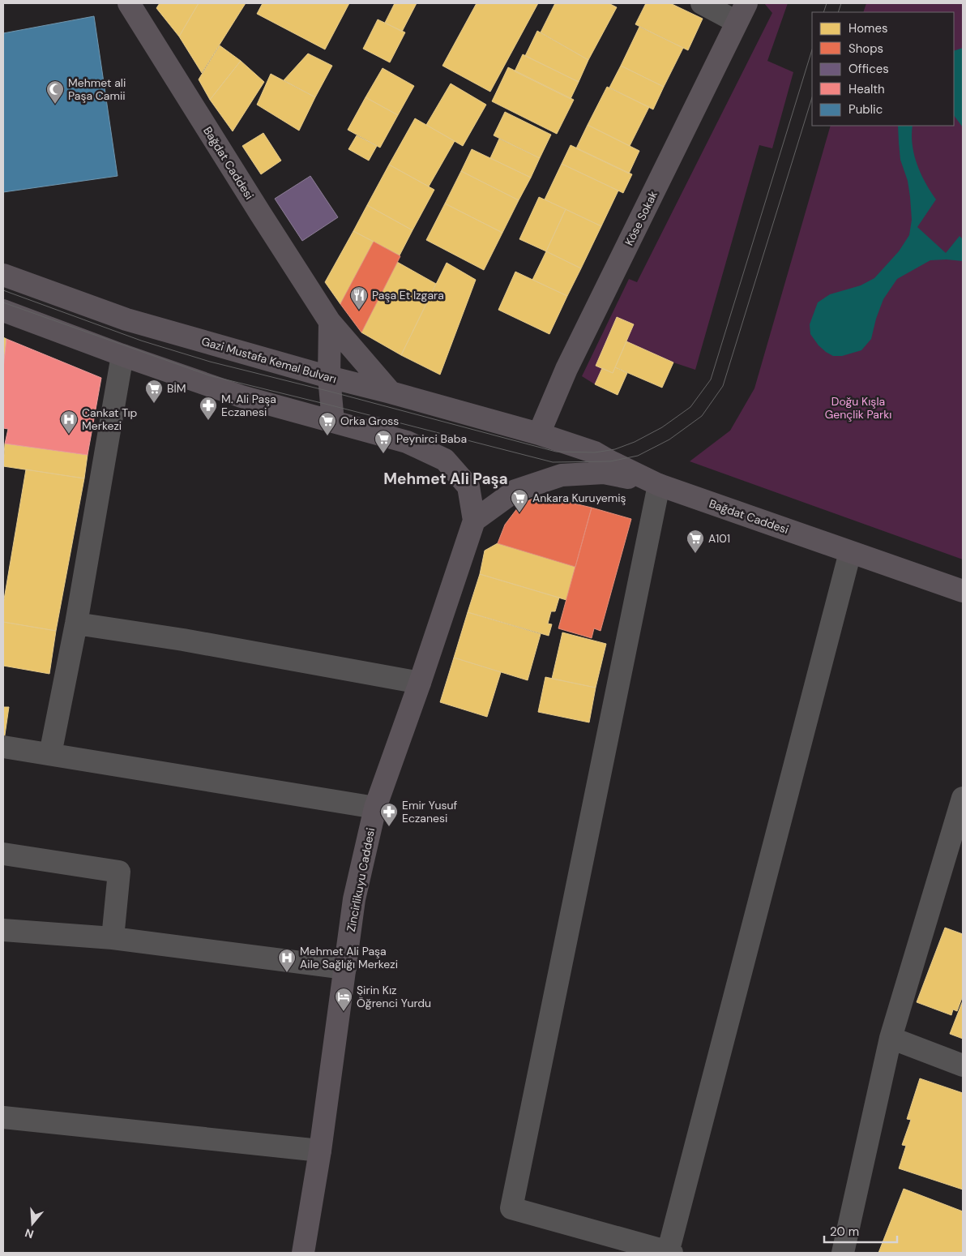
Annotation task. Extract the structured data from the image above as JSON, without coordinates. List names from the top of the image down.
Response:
{
  "streets": {
    "main road": [
      "Bağdat Caddesi",
      "Köse Sokak",
      "Gazi Mustafa Kemal Bulvarı",
      "Zincirlikuyu Caddesi"
    ]
  },
  "crossings": [
    ["Bağdat Caddesi", "Köse Sokak"],
    ["Bağdat Caddesi", "Gazi Mustafa Kemal Bulvarı"],
    ["Köse Sokak", "Gazi Mustafa Kemal Bulvarı"]
  ],
  "districts": ["Mehmet Ali Paşa"],
  "parks": ["Doğu Kışla Gençlik Parkı"],
  "places": {
    "mosque": ["Mehmet ali Paşa Camii"],
    "restaurant": ["Paşa Et Izgara"],
    "supermarket": [
      "BİM",
      "Orka Gross",
      "Peynirci Baba",
      "Ankara Kuruyemiş",
      "A101"
    ],
    "pharmacy": ["M. Ali Paşa Eczanesi", "Emir Yusuf Eczanesi"],
    "hospital": ["Cankat Tıp Merkezi", "Mehmet Ali Paşa Aile Sağlığı Merkezi"],
    "hotel": ["Şirin Kız Öğrenci Yurdu"]
  },
  "legend": [
    "Homes",
    "Shops",
    "Offices",
    "Health",
    "Public"
  ],
  "scale_bar": "20 m",
  "north": "bottom"
}
